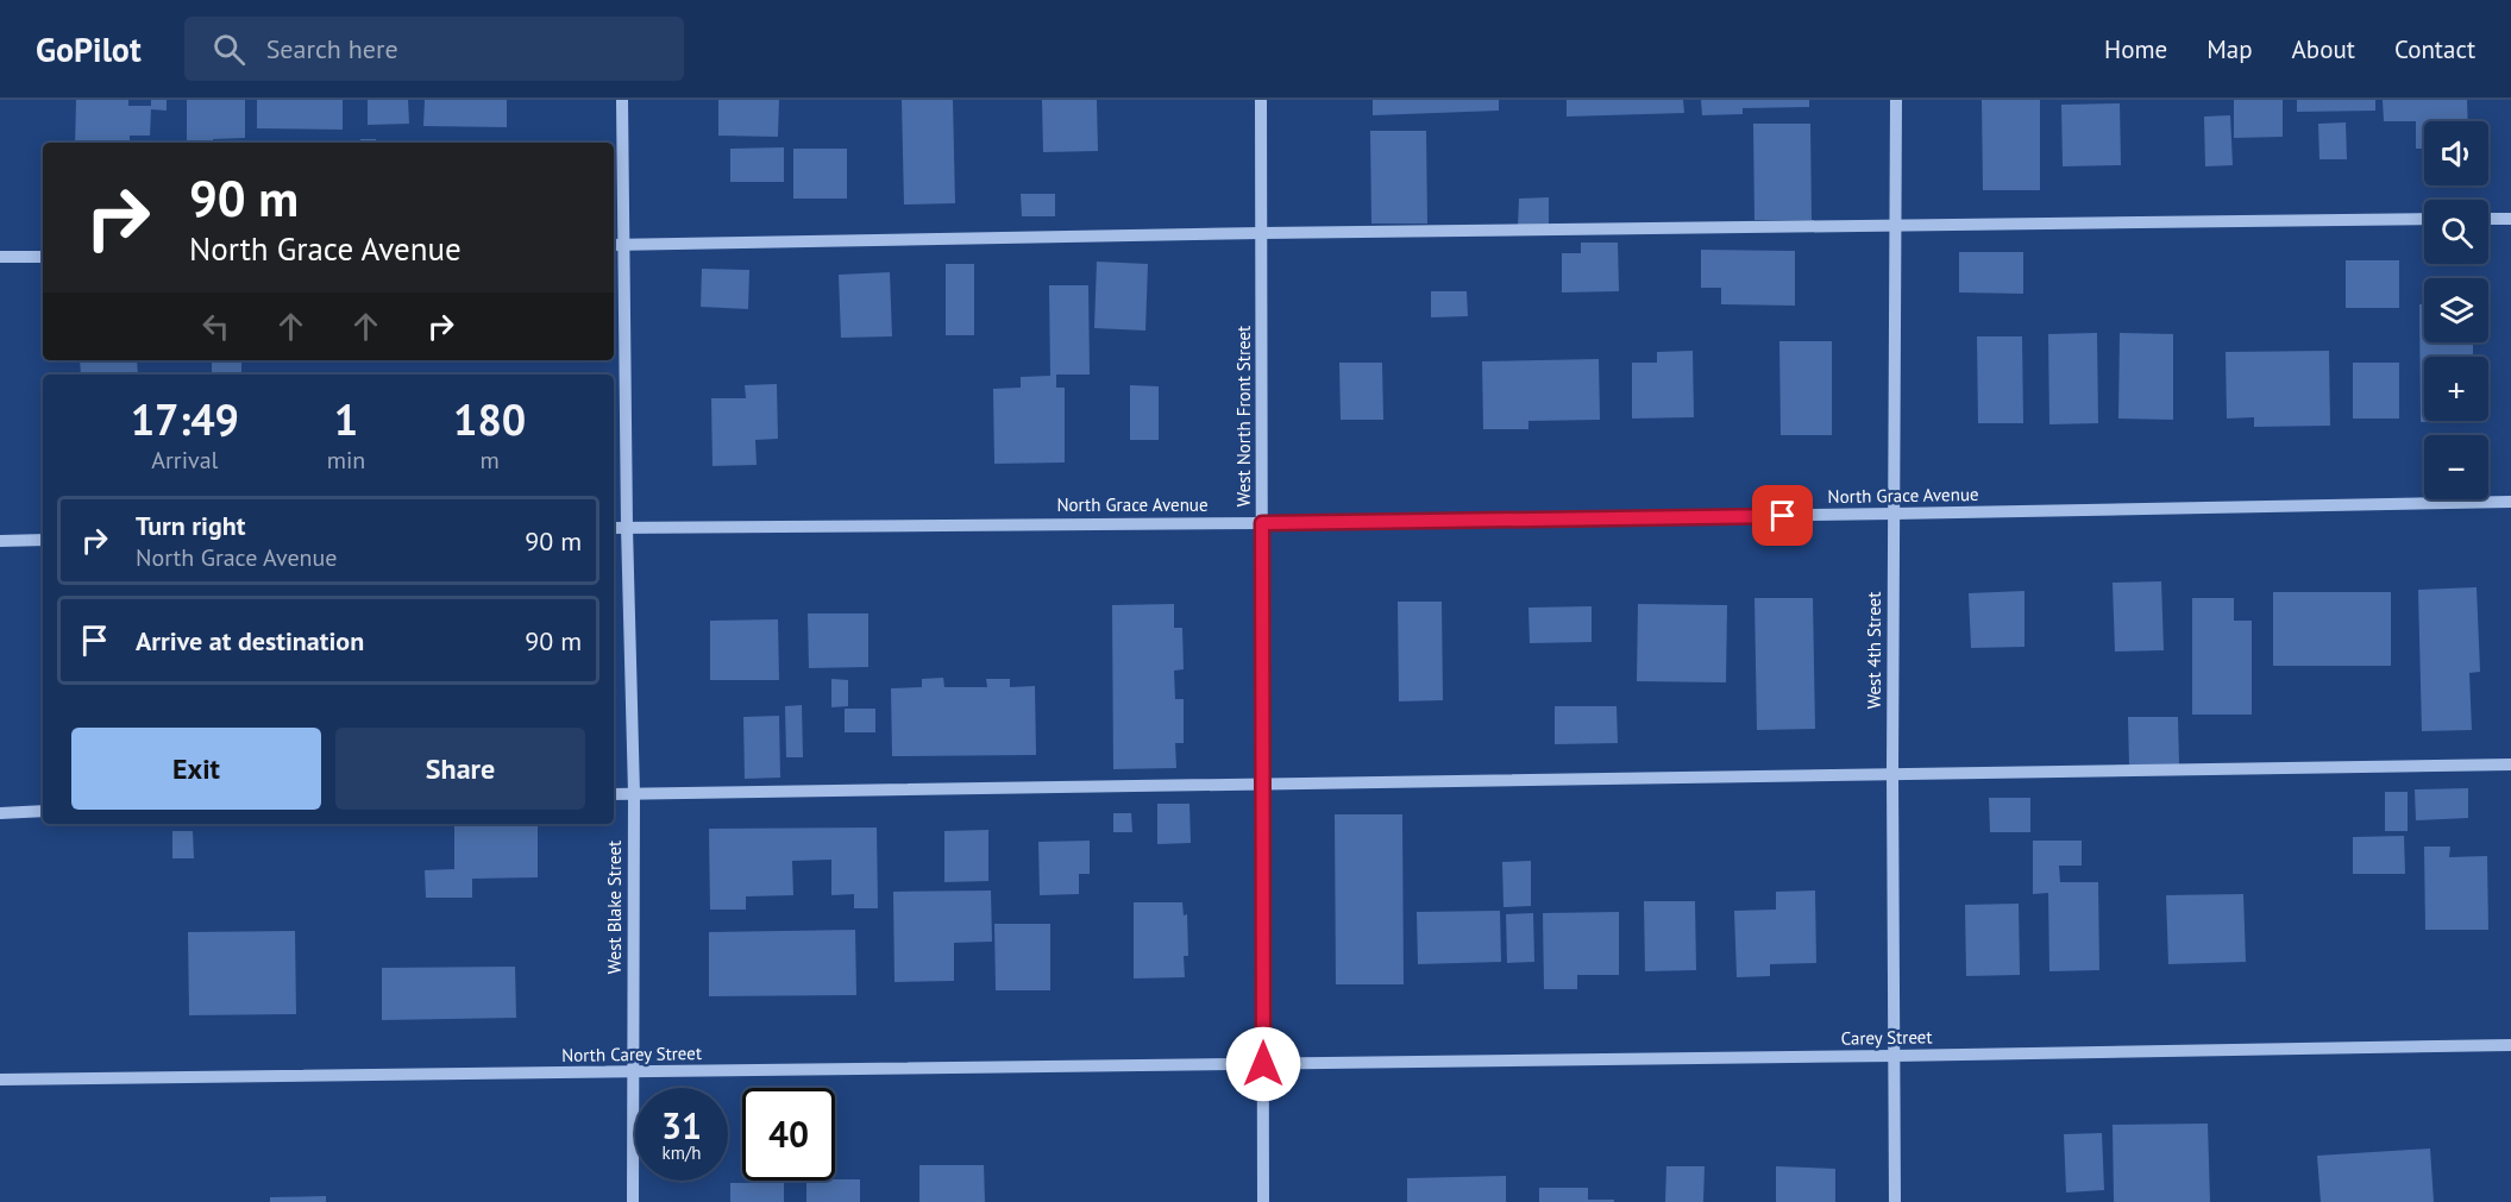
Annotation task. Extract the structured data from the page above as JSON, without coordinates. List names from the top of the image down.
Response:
{
  "streets": {
    "street": [
      "West North Front Street",
      "North Grace Avenue",
      "West 4th Street",
      "West Blake Street",
      "Carey Street",
      "North Carey Street"
    ]
  },
  "crossings": [
    ["West North Front Street", "North Grace Avenue"],
    ["West North Front Street", "Carey Street"],
    ["West North Front Street", "North Carey Street"],
    ["North Grace Avenue", "West 4th Street"],
    ["North Grace Avenue", "West Blake Street"],
    ["West 4th Street", "Carey Street"],
    ["West Blake Street", "North Carey Street"],
    ["Carey Street", "North Carey Street"]
  ],
  "page": {
    "header": "GoPilot",
    "search": "Search here",
    "nav": [
      "Home",
      "Map",
      "About",
      "Contact"
    ],
    "map_buttons": ["+", "−"],
    "turn": ["90 m", "North Grace Avenue"],
    "eta": [
      "17:49",
      "Arrival",
      "1",
      "min",
      "180",
      "m"
    ],
    "list": [
      {
        "name": "Turn right",
        "note": "North Grace Avenue",
        "value": "90 m"
      },
      {
        "name": "Arrive at destination",
        "value": "90 m"
      }
    ],
    "buttons": ["Exit", "Share"],
    "speed": "31 km/h",
    "limit": "40"
  }
}
